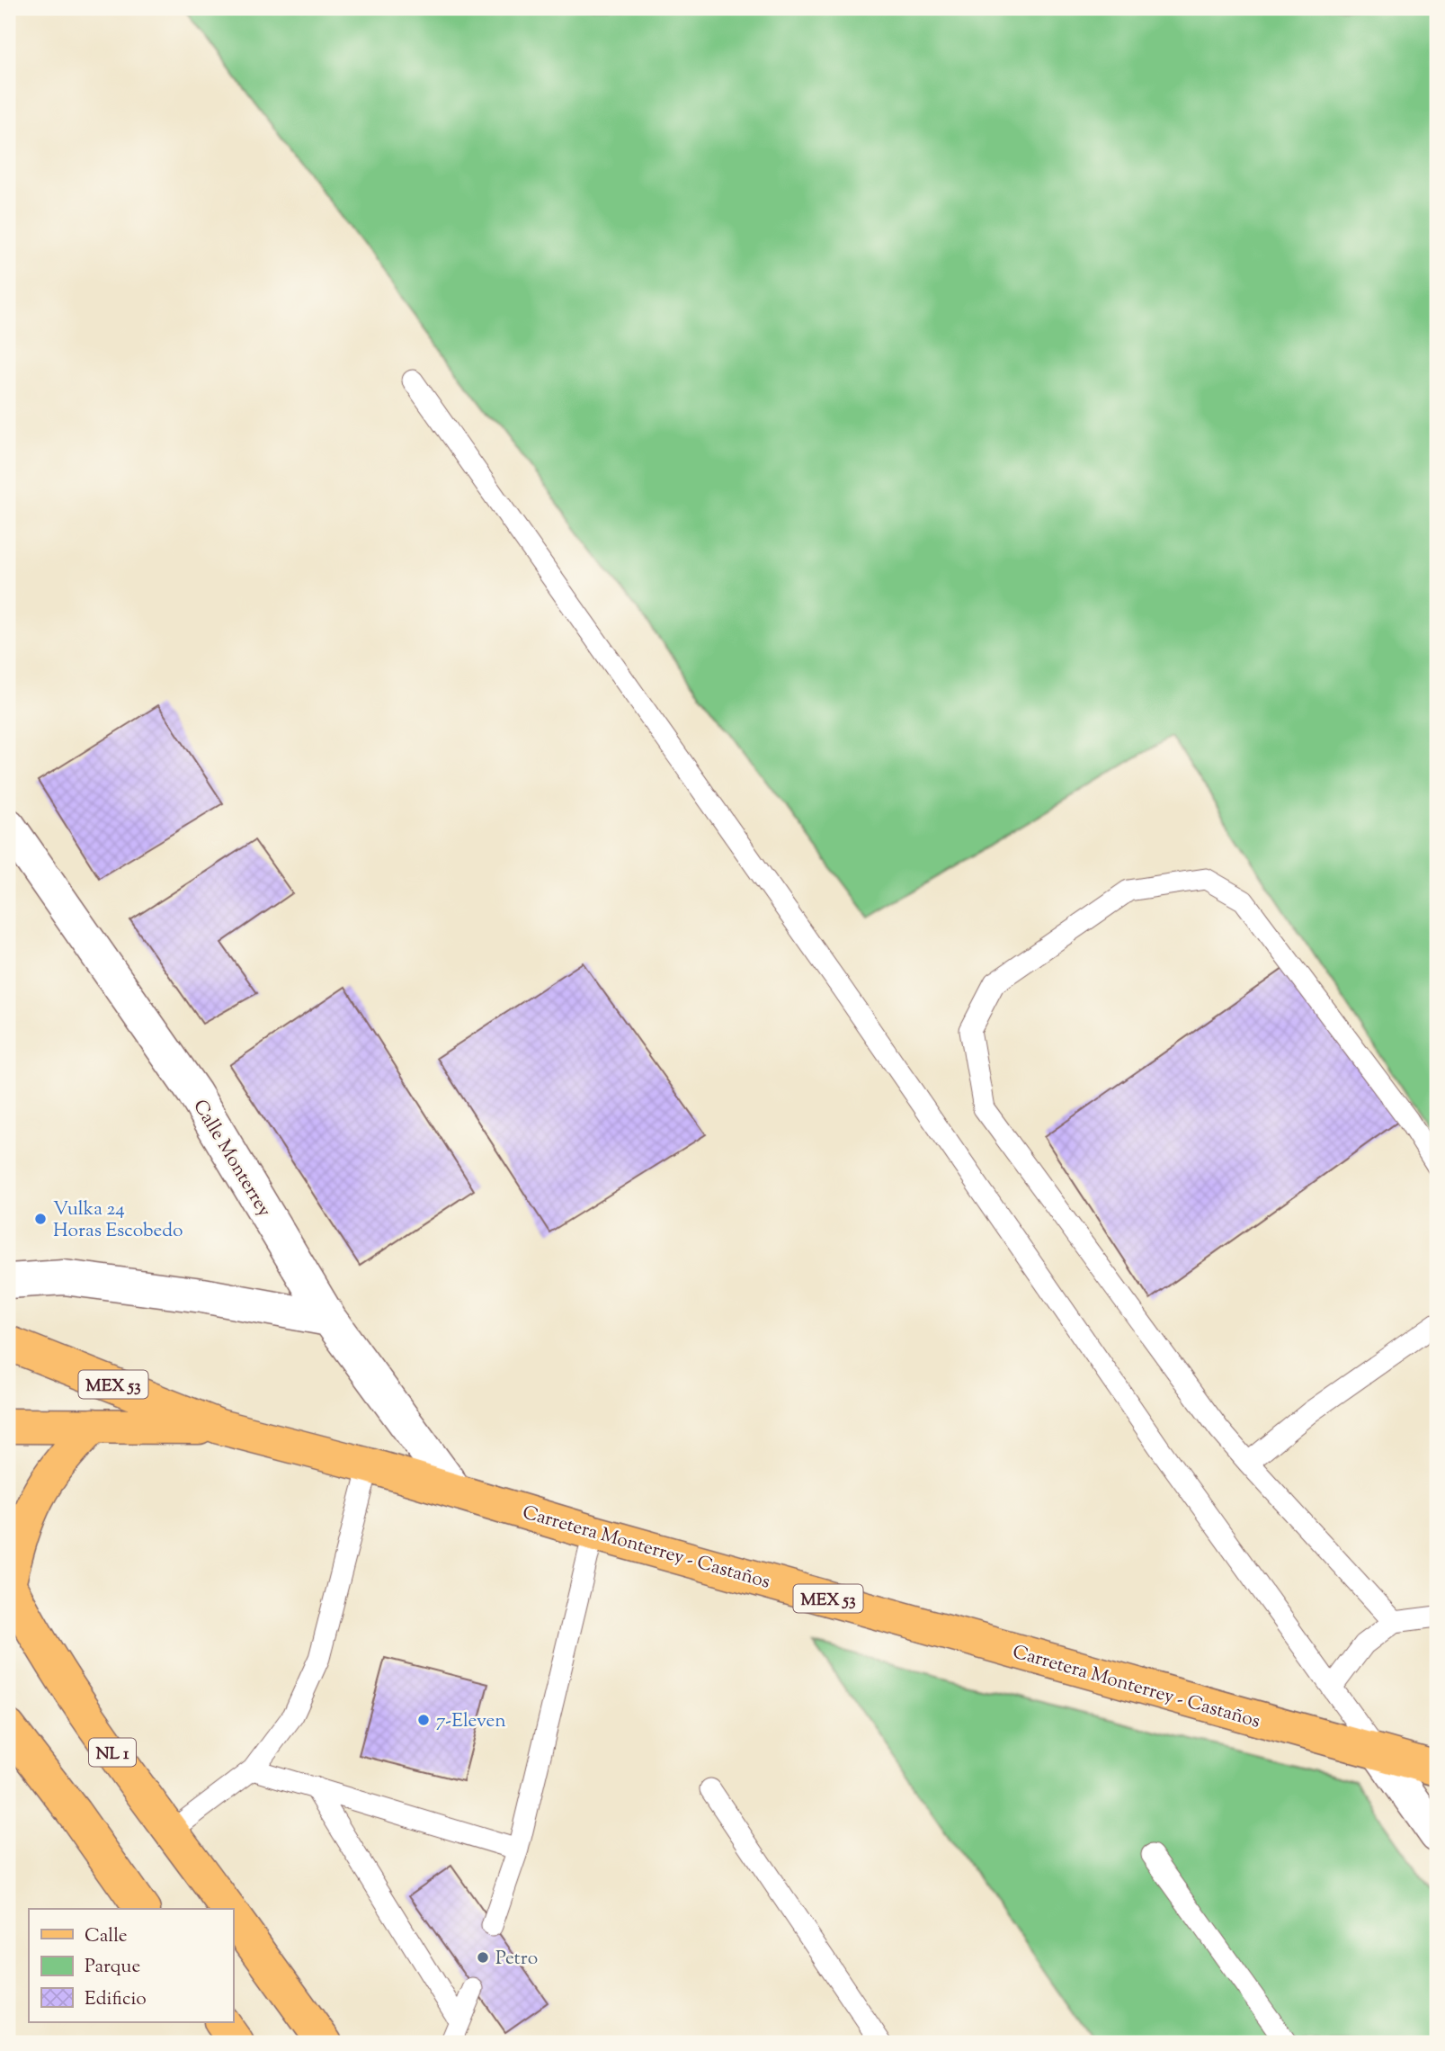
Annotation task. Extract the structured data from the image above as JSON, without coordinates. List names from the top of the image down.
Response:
{
  "streets": {
    "main road": ["MEX 53", "Carretera Monterrey - Castaños", "NL 1"],
    "street": ["Calle Monterrey"]
  },
  "crossings": [
    ["Calle Monterrey", "Carretera Monterrey - Castaños"]
  ],
  "places": ["Vulka 24 Horas Escobedo", "7-Eleven", "Petro"],
  "legend": ["Calle", "Parque", "Edificio"]
}
